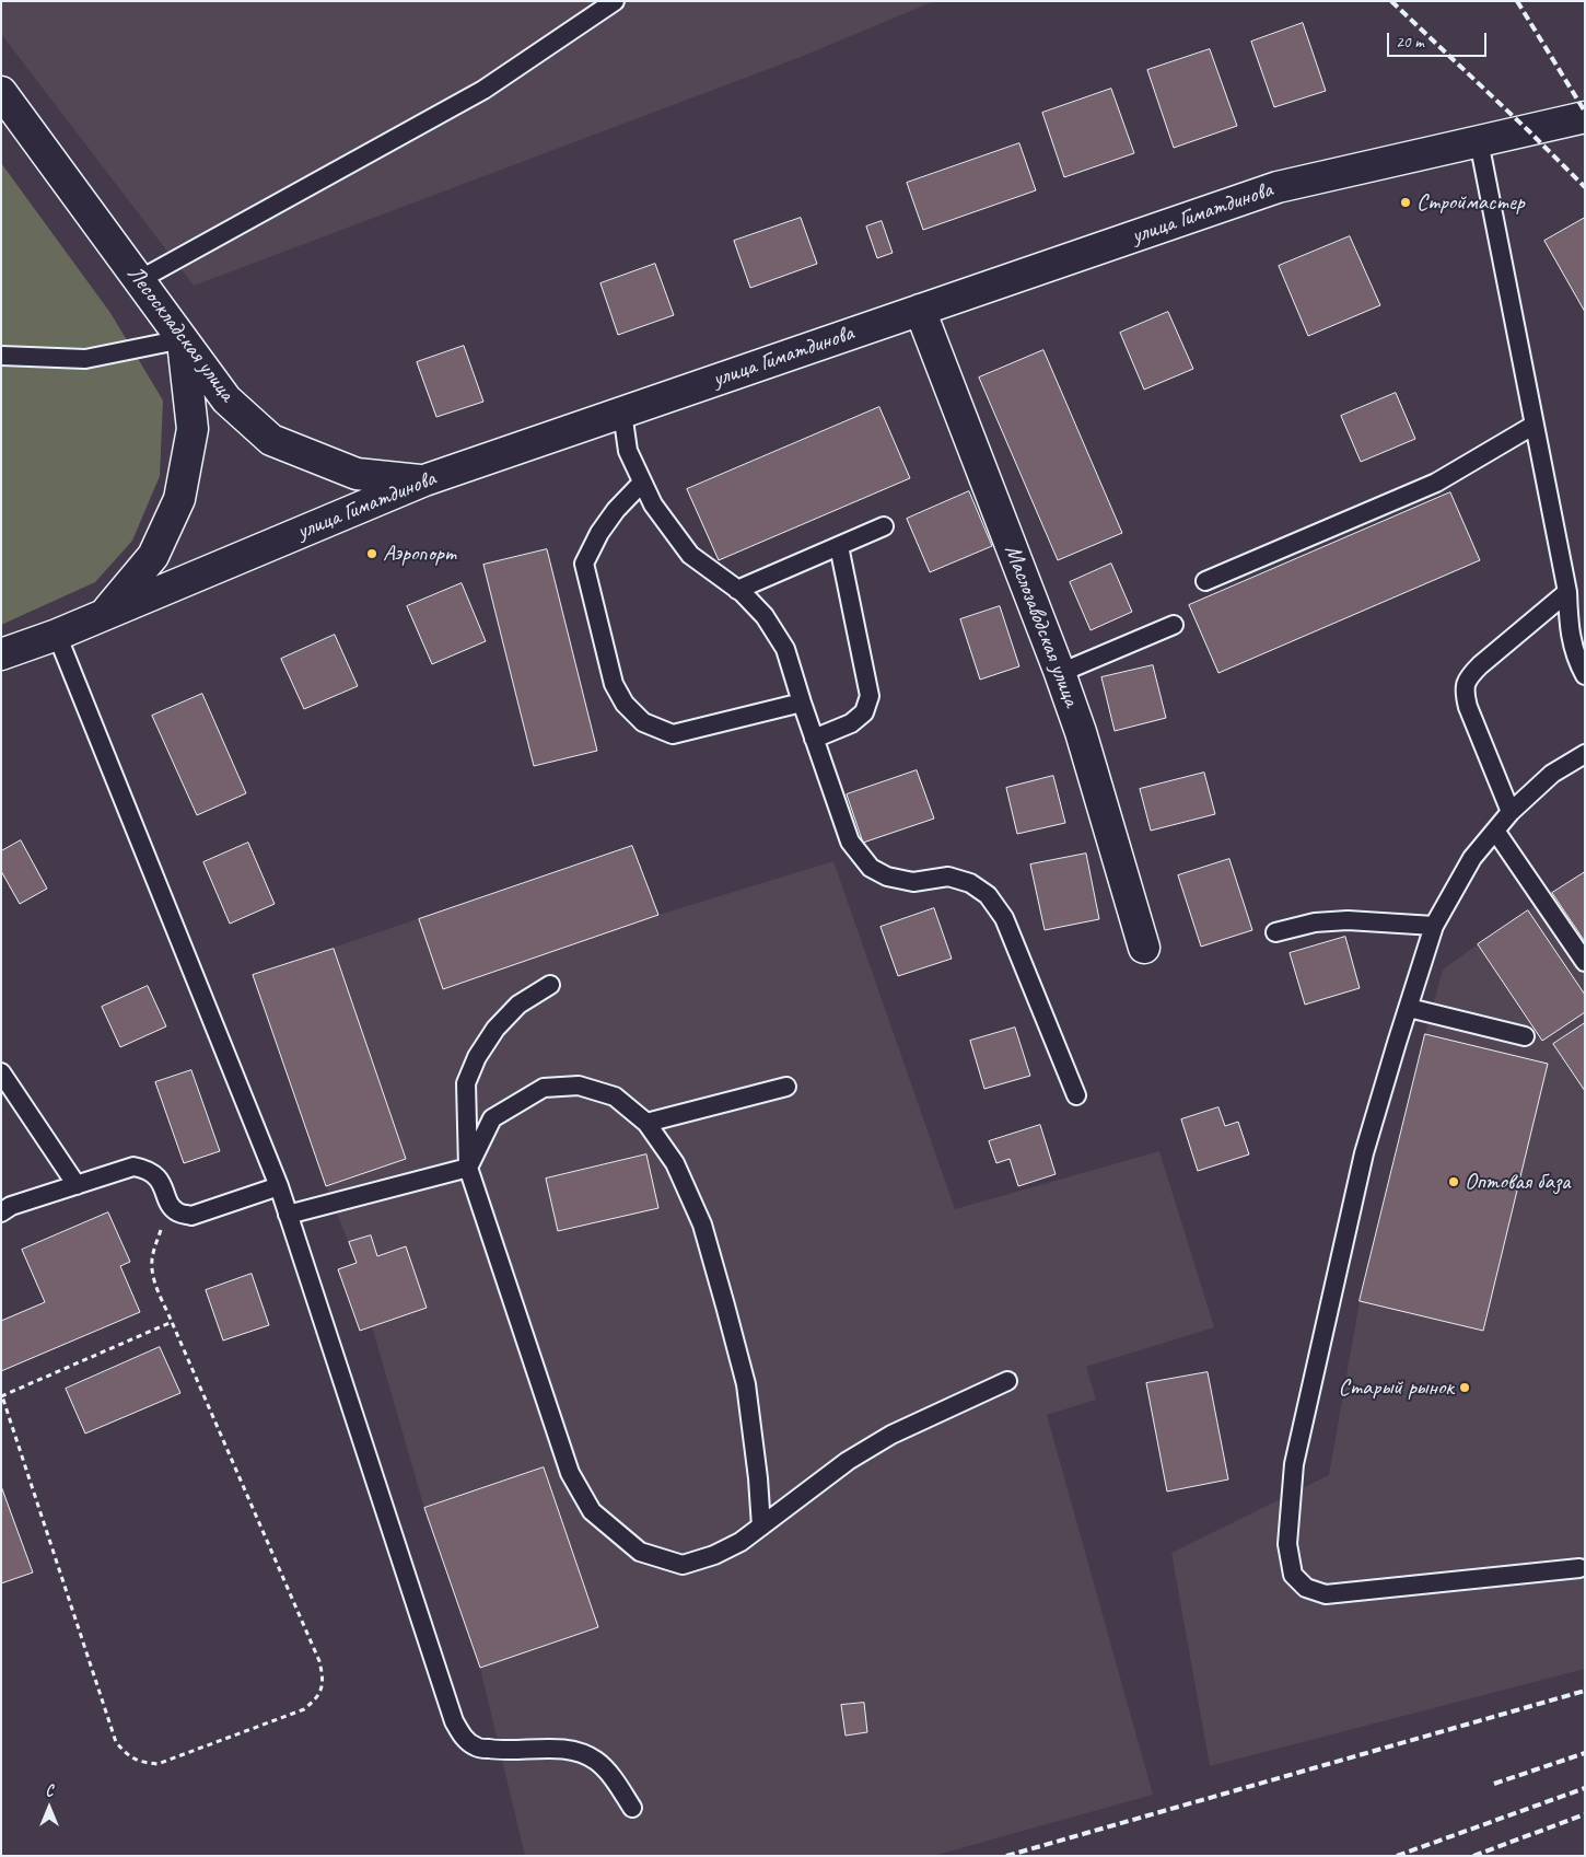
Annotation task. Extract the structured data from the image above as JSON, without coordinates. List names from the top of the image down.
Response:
{
  "streets": {
    "street": ["улица Гиматдинова", "Лесоскладская улица", "Маслозаводская улица"]
  },
  "crossings": [
    ["улица Гиматдинова", "Лесоскладская улица"],
    ["улица Гиматдинова", "Маслозаводская улица"]
  ],
  "places": [
    "Строймастер",
    "Аэропорт",
    "Оптовая база",
    "Старый рынок"
  ],
  "scale_bar": "20 m",
  "north": "top"
}
